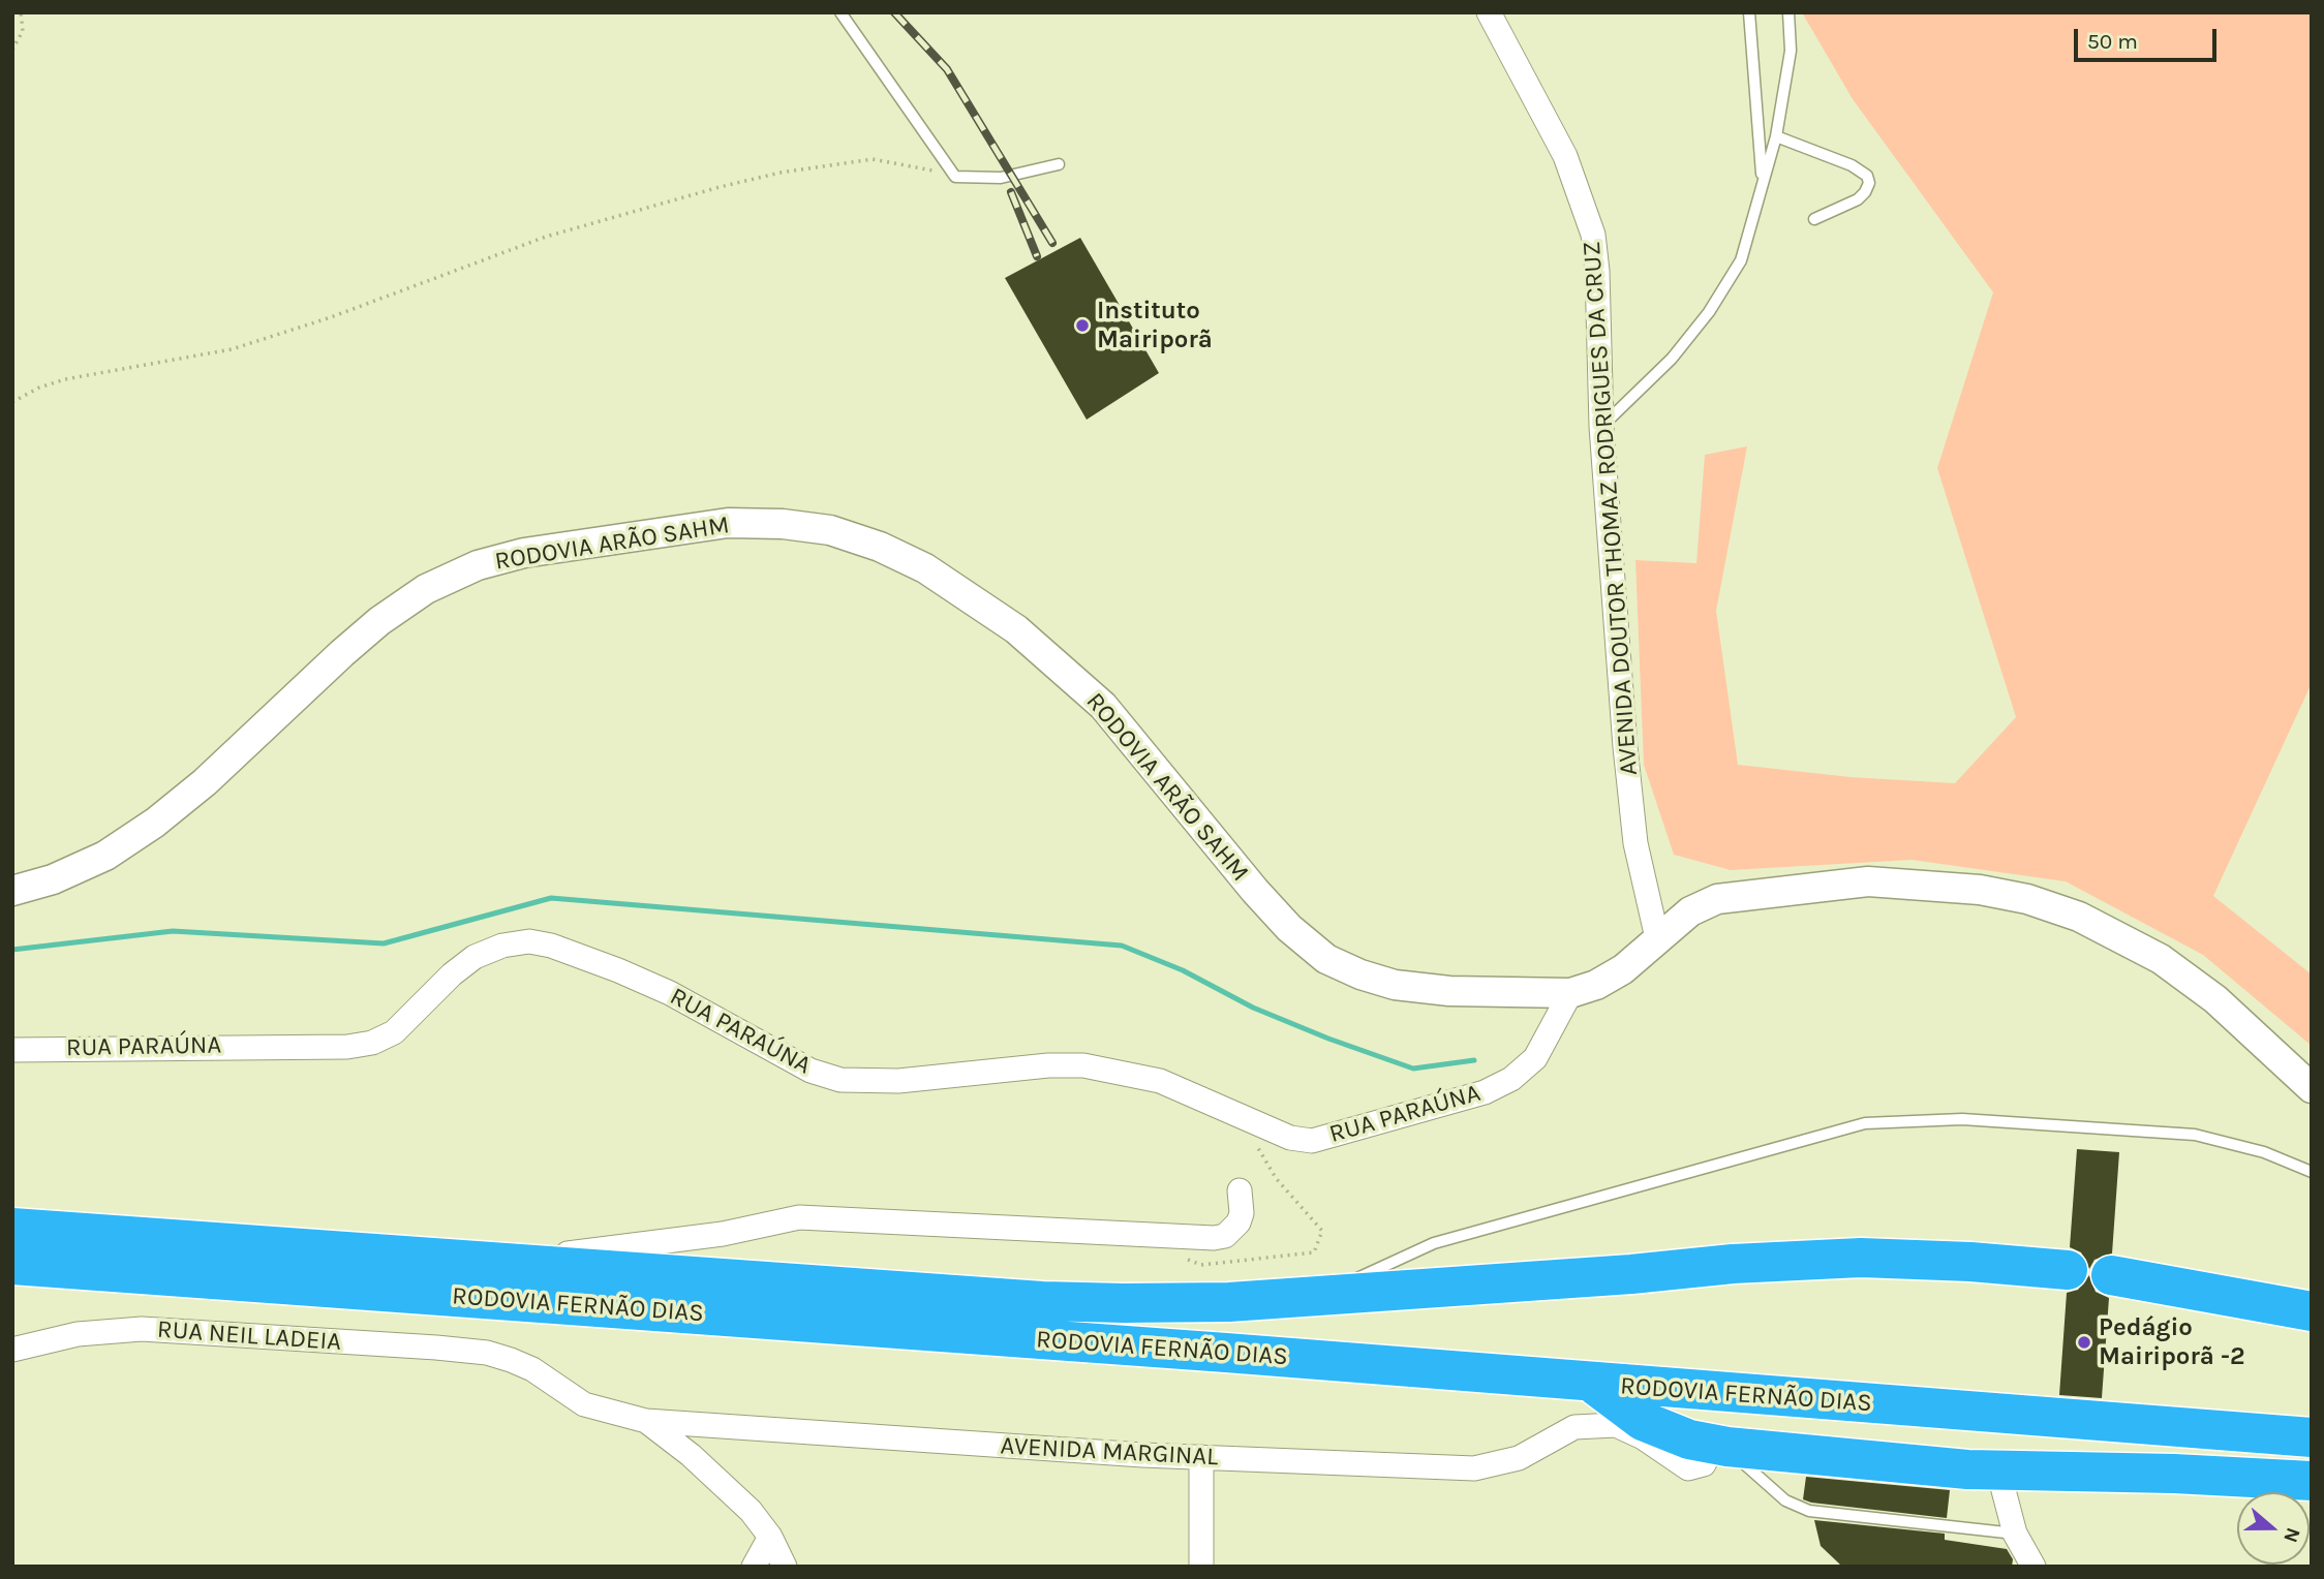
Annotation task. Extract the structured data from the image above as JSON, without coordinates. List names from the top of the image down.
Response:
{
  "streets": {
    "highway": ["RODOVIA FERNÃO DIAS"],
    "street": [
      "AVENIDA DOUTOR THOMAZ RODRIGUES DA CRUZ",
      "RODOVIA ARÃO SAHM",
      "RUA PARAÚNA",
      "RUA NEIL LADEIA",
      "AVENIDA MARGINAL"
    ]
  },
  "crossings": [
    ["AVENIDA DOUTOR THOMAZ RODRIGUES DA CRUZ", "RODOVIA ARÃO SAHM"],
    ["RODOVIA ARÃO SAHM", "RUA PARAÚNA"],
    ["RUA NEIL LADEIA", "AVENIDA MARGINAL"]
  ],
  "places": ["Instituto Mairiporã", "Pedágio Mairiporã -2"],
  "scale_bar": "50 m",
  "north": "right"
}
